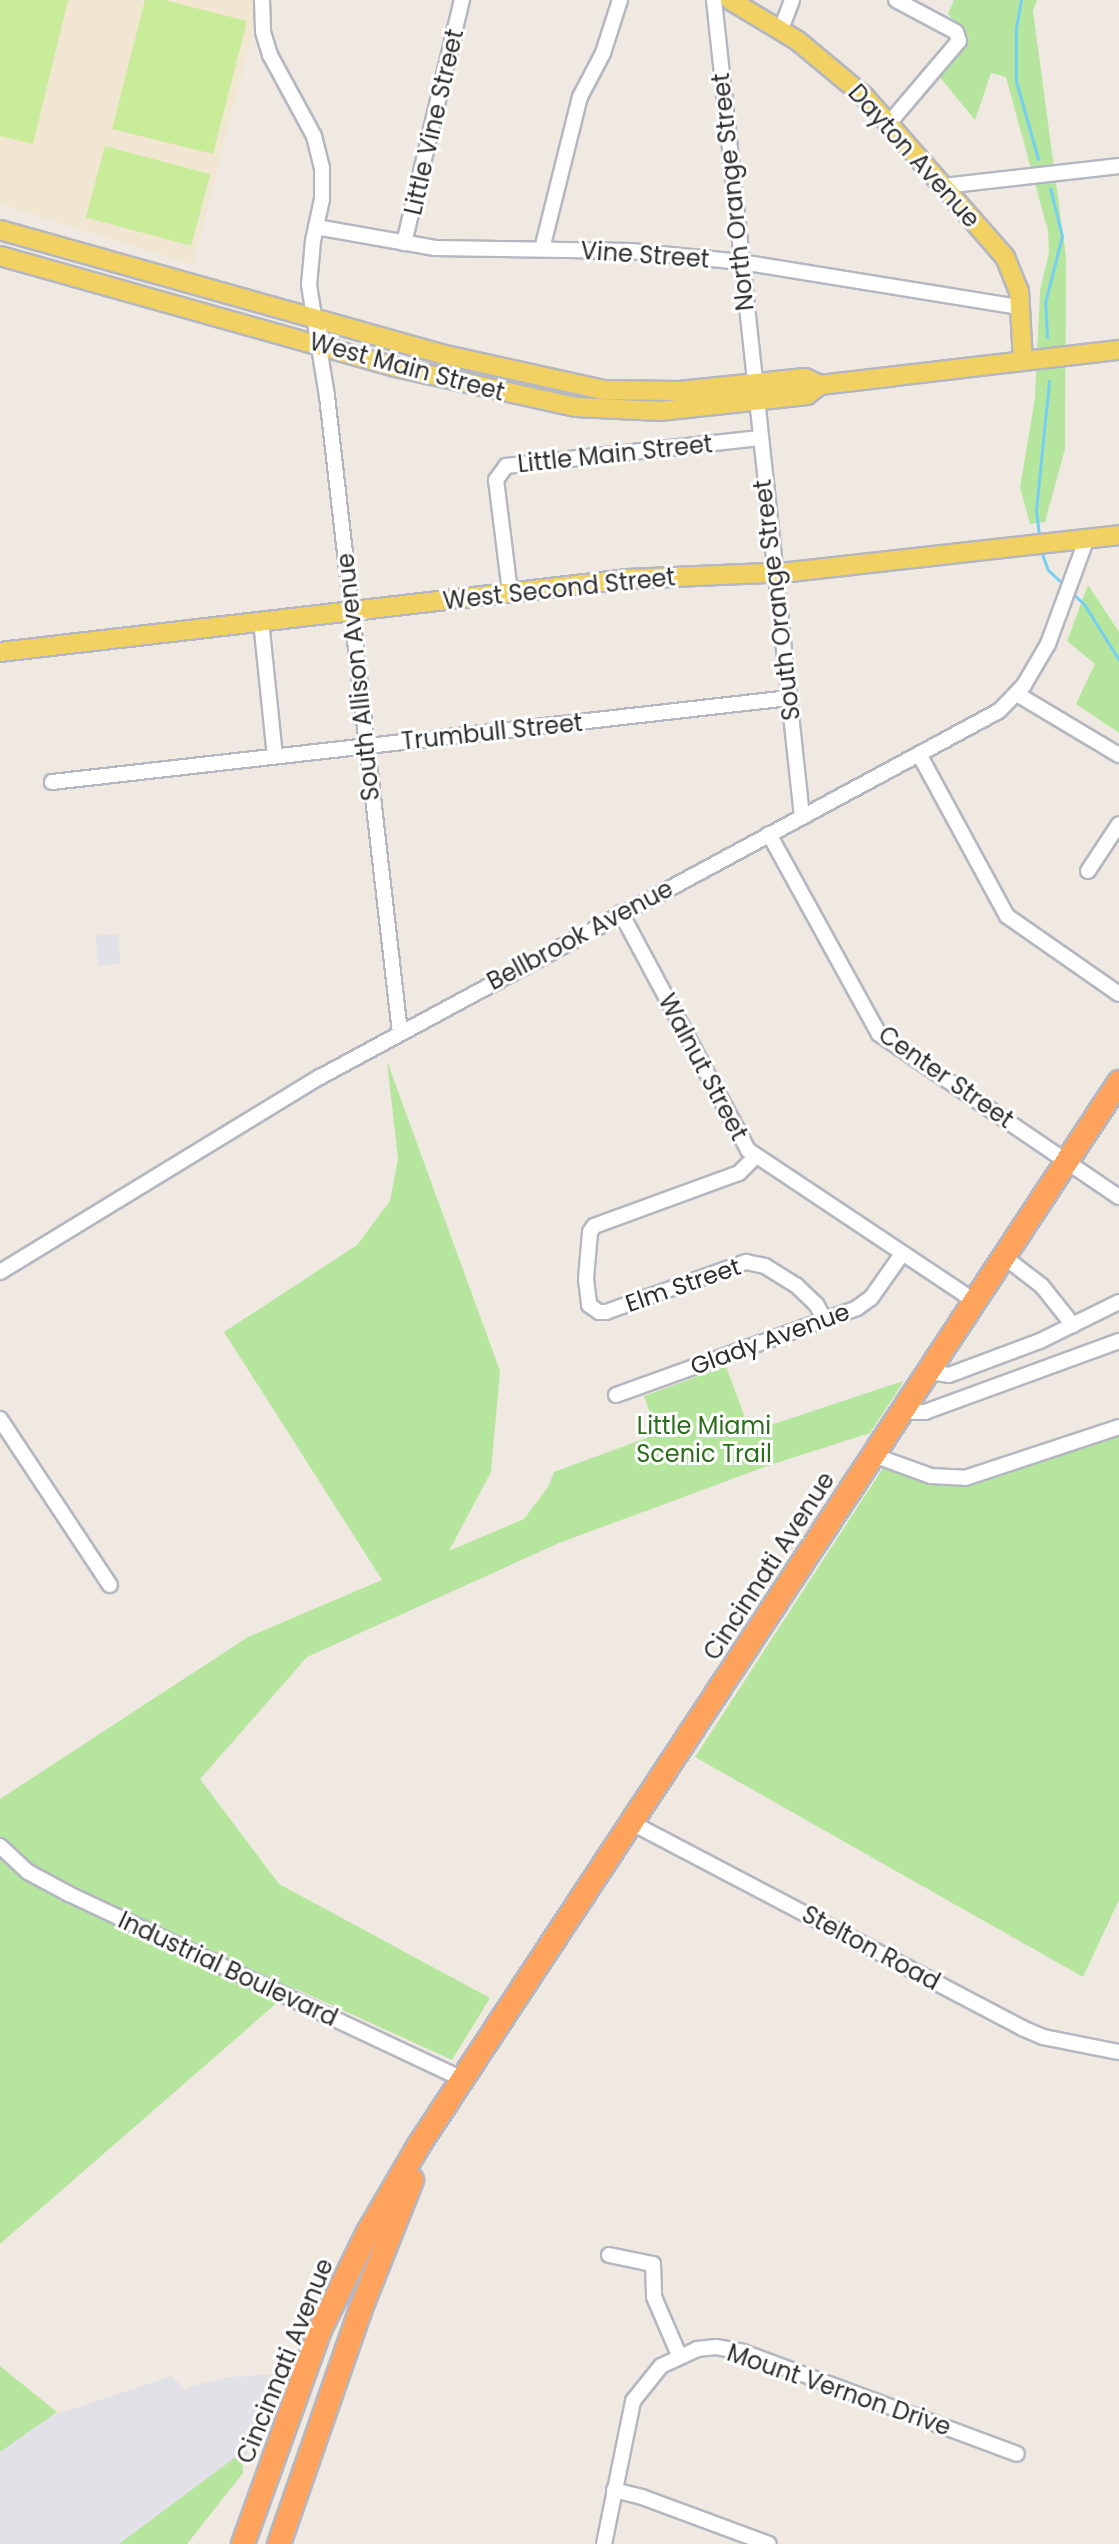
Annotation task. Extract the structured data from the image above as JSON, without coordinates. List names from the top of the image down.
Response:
{
  "streets": {
    "highway": ["Cincinnati Avenue"],
    "main road": ["Dayton Avenue", "West Main Street", "West Second Street"],
    "street": [
      "Little Vine Street",
      "North Orange Street",
      "Vine Street",
      "Little Main Street",
      "South Orange Street",
      "South Allison Avenue",
      "Trumbull Street",
      "Bellbrook Avenue",
      "Walnut Street",
      "Center Street",
      "Elm Street",
      "Glady Avenue",
      "Stelton Road",
      "Industrial Boulevard",
      "Mount Vernon Drive"
    ]
  },
  "crossings": [
    ["Little Vine Street", "Vine Street"],
    ["Dayton Avenue", "Vine Street"],
    ["Dayton Avenue", "West Main Street"],
    ["North Orange Street", "Vine Street"],
    ["North Orange Street", "West Main Street"],
    ["North Orange Street", "South Orange Street"],
    ["Vine Street", "South Allison Avenue"],
    ["West Main Street", "South Orange Street"],
    ["West Main Street", "South Allison Avenue"],
    ["Little Main Street", "West Second Street"],
    ["Little Main Street", "South Orange Street"],
    ["West Second Street", "South Orange Street"],
    ["West Second Street", "South Allison Avenue"],
    ["West Second Street", "Bellbrook Avenue"],
    ["South Orange Street", "Trumbull Street"],
    ["South Orange Street", "Bellbrook Avenue"],
    ["South Allison Avenue", "Trumbull Street"],
    ["South Allison Avenue", "Bellbrook Avenue"],
    ["Bellbrook Avenue", "Walnut Street"],
    ["Bellbrook Avenue", "Center Street"],
    ["Walnut Street", "Elm Street"],
    ["Walnut Street", "Glady Avenue"],
    ["Walnut Street", "Cincinnati Avenue"],
    ["Center Street", "Cincinnati Avenue"],
    ["Elm Street", "Glady Avenue"],
    ["Cincinnati Avenue", "Stelton Road"],
    ["Cincinnati Avenue", "Industrial Boulevard"]
  ],
  "parks": ["Little Miami Scenic Trail"]
}
